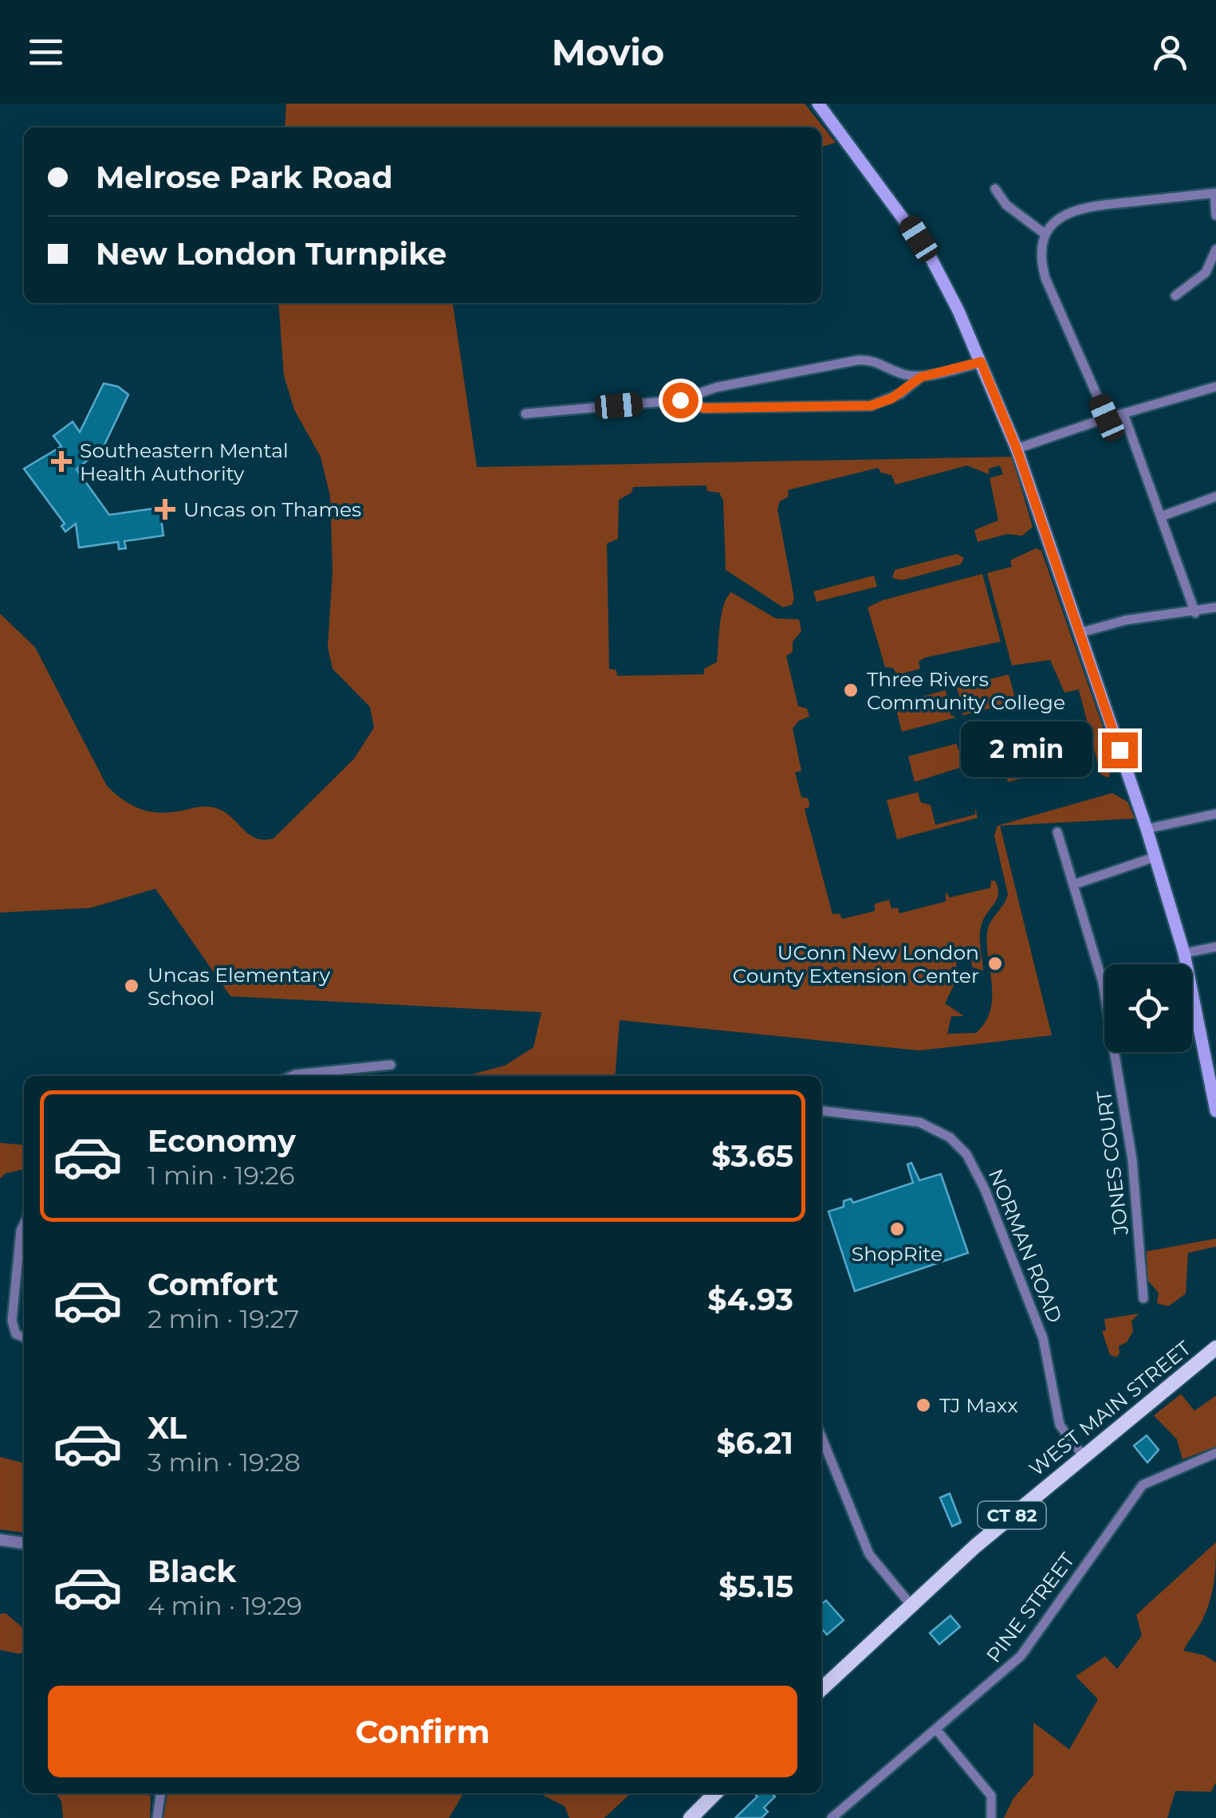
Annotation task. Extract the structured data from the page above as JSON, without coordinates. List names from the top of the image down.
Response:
{
  "streets": {
    "main road": ["WEST MAIN STREET", "CT 82"],
    "street": ["JONES COURT", "NORMAN ROAD", "PINE STREET"]
  },
  "crossings": [
    ["NORMAN ROAD", "WEST MAIN STREET"]
  ],
  "places": {
    "health": ["Southeastern Mental Health Authority", "Uncas on Thames"],
    "other": [
      "Three Rivers Community College",
      "UConn New London County Extension Center",
      "Uncas Elementary School",
      "ShopRite",
      "TJ Maxx"
    ]
  },
  "page": {
    "header": "Movio",
    "banner": ["Melrose Park Road", "New London Turnpike"],
    "bubble": "2 min",
    "list": [
      {
        "name": "Economy",
        "note": "1 min · 19:26",
        "value": "$3.65"
      },
      {
        "name": "Comfort",
        "note": "2 min · 19:27",
        "value": "$4.93"
      },
      {
        "name": "XL",
        "note": "3 min · 19:28",
        "value": "$6.21"
      },
      {
        "name": "Black",
        "note": "4 min · 19:29",
        "value": "$5.15"
      }
    ],
    "buttons": "Confirm"
  }
}
